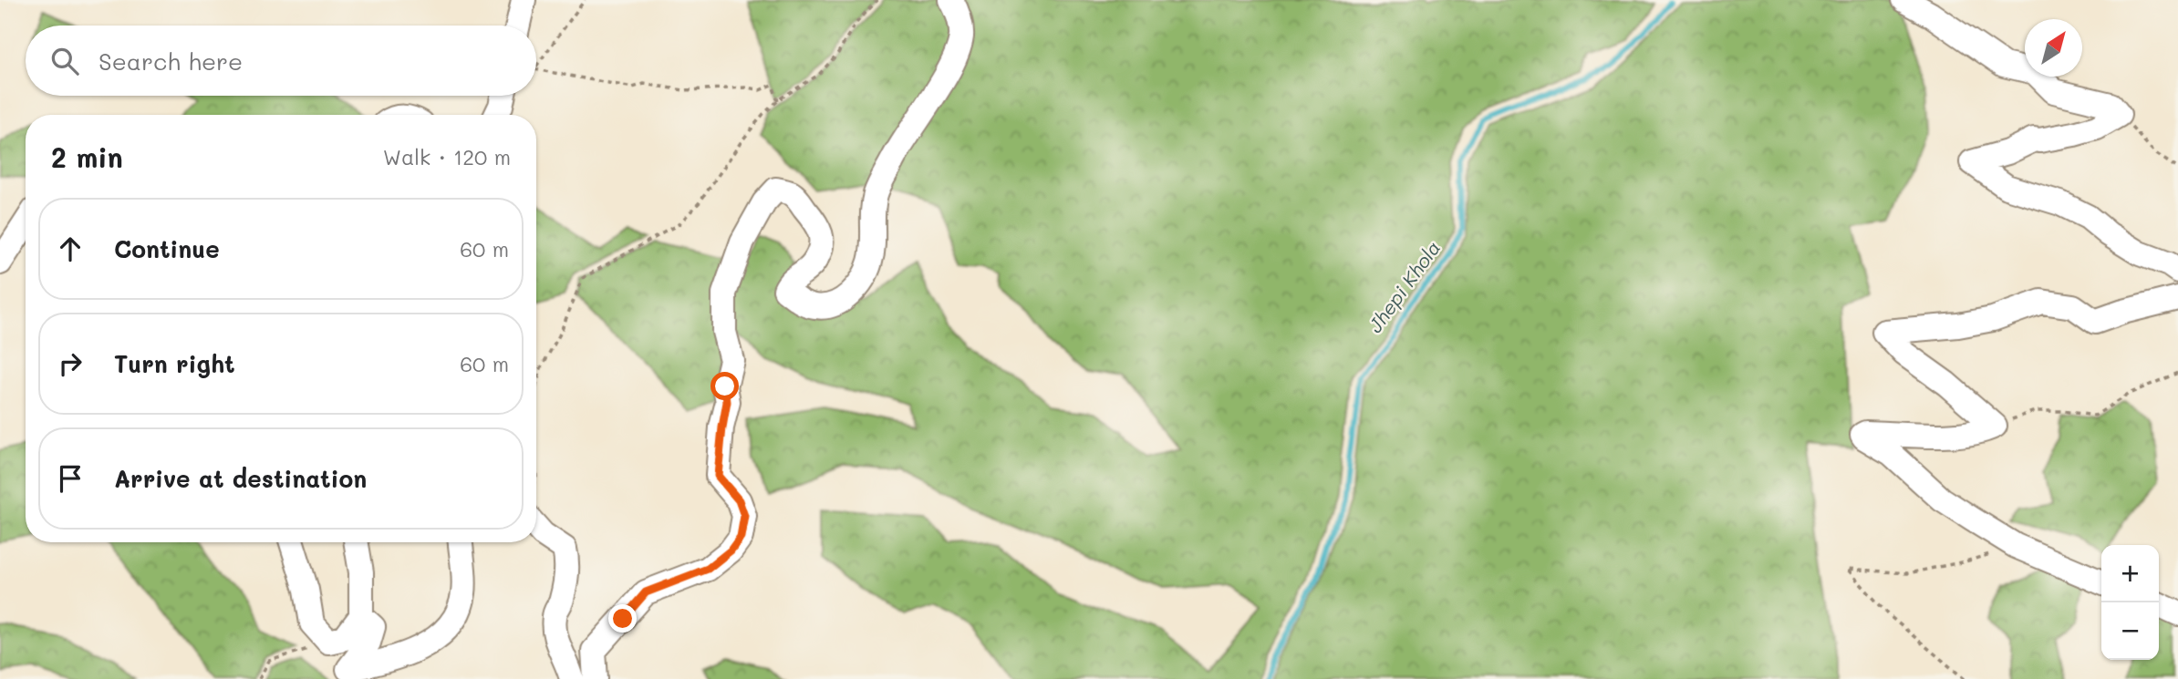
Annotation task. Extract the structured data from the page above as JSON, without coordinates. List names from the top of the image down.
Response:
{
  "water": ["Jhepi Khola"],
  "north": "top right",
  "page": {
    "search": "Search here",
    "heading": ["2 min", "Walk · 120 m"],
    "list": [
      ["Continue", "60 m"],
      ["Turn right", "60 m"],
      "Arrive at destination"
    ],
    "map_buttons": ["+", "−"]
  }
}
